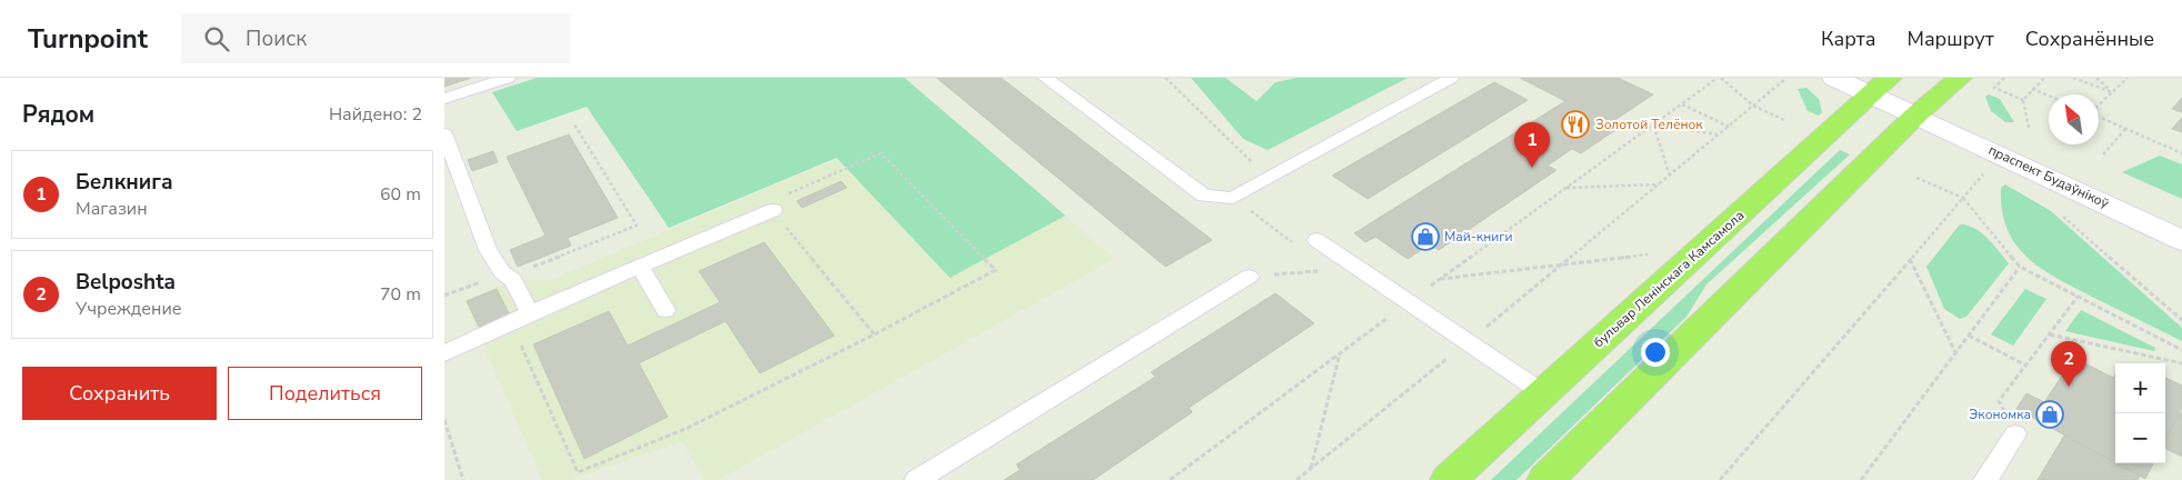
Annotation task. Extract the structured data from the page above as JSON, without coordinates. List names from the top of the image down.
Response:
{
  "streets": {
    "main road": ["бульвар Ленінскага Камсамола"],
    "street": ["праспект Будаўнікоў"]
  },
  "crossings": [
    ["праспект Будаўнікоў", "бульвар Ленінскага Камсамола"]
  ],
  "places": {
    "restaurant": ["Золотой Телёнок"],
    "shop": ["Май-книги", "Экономка"]
  },
  "north": "top left",
  "page": {
    "header": "Turnpoint",
    "search": "Поиск",
    "nav": ["Карта", "Маршрут", "Сохранённые"],
    "heading": ["Рядом", "Найдено: 2"],
    "pins": ["1", "2"],
    "list": [
      {
        "mark": "1",
        "name": "Белкнига",
        "note": "Магазин",
        "value": "60 m"
      },
      {
        "mark": "2",
        "name": "Belposhta",
        "note": "Учреждение",
        "value": "70 m"
      }
    ],
    "buttons": ["Сохранить", "Поделиться"],
    "map_buttons": ["+", "−"]
  }
}
